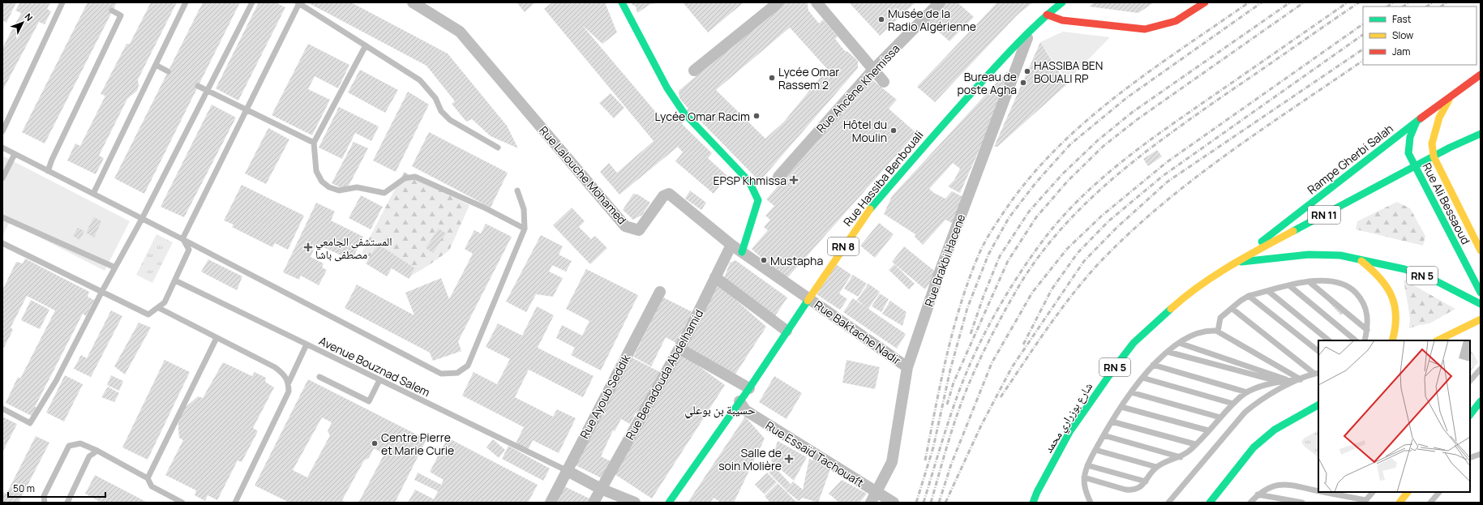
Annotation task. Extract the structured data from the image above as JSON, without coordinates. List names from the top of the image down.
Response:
{
  "streets": {
    "main road": [
      "Rampe Gherbi Salah",
      "Rue Hassiba Benbouali",
      "Rue Ali Bessaoud",
      "RN 11",
      "RN 8",
      "RN 5",
      "شارع بوزراري محمد"
    ],
    "street": [
      "Rue Ahcène Khemissa",
      "Rue Lalouche Mohamed",
      "Rue Brakbi Hacene",
      "Rue Baktache Nadir",
      "Rue Benadouda Abdelhamid",
      "Rue Ayoub Seddik",
      "Rue Essaïd Tachouaft"
    ],
    "lane": ["Avenue Bouznad Salem"]
  },
  "crossings": [
    ["Rampe Gherbi Salah", "Rue Ali Bessaoud"],
    ["Rampe Gherbi Salah", "RN 11"],
    ["Rampe Gherbi Salah", "RN 5"],
    ["Rampe Gherbi Salah", "شارع بوزراري محمد"],
    ["Rue Lalouche Mohamed", "Rue Hassiba Benbouali"],
    ["Rue Lalouche Mohamed", "Rue Baktache Nadir"],
    ["Rue Lalouche Mohamed", "Rue Benadouda Abdelhamid"],
    ["Rue Hassiba Benbouali", "Rue Brakbi Hacene"],
    ["Rue Hassiba Benbouali", "Rue Baktache Nadir"],
    ["Rue Hassiba Benbouali", "Rue Essaïd Tachouaft"],
    ["Rue Ali Bessaoud", "RN 11"],
    ["RN 11", "RN 5"],
    ["RN 11", "شارع بوزراري محمد"],
    ["Rue Brakbi Hacene", "Rue Baktache Nadir"],
    ["Rue Brakbi Hacene", "Rue Essaïd Tachouaft"],
    ["RN 5", "شارع بوزراري محمد"],
    ["Avenue Bouznad Salem", "Rue Ayoub Seddik"]
  ],
  "districts": ["حسيبة بن بوعلي"],
  "places": {
    "other": [
      "Musée de la Radio Algérienne",
      "HASSIBA BEN BOUALI RP",
      "Lycée Omar Rassem 2",
      "Bureau de poste Agha",
      "Lycée Omar Racim",
      "Hôtel du Moulin",
      "Mustapha",
      "Centre Pierre et Marie Curie"
    ],
    "health": ["EPSP Khmissa", "المستشفى الجامعي مصطفى باشا", "Salle de soin Molière"]
  },
  "legend": ["Fast", "Slow", "Jam"],
  "scale_bar": "50 m",
  "north": "top right"
}
